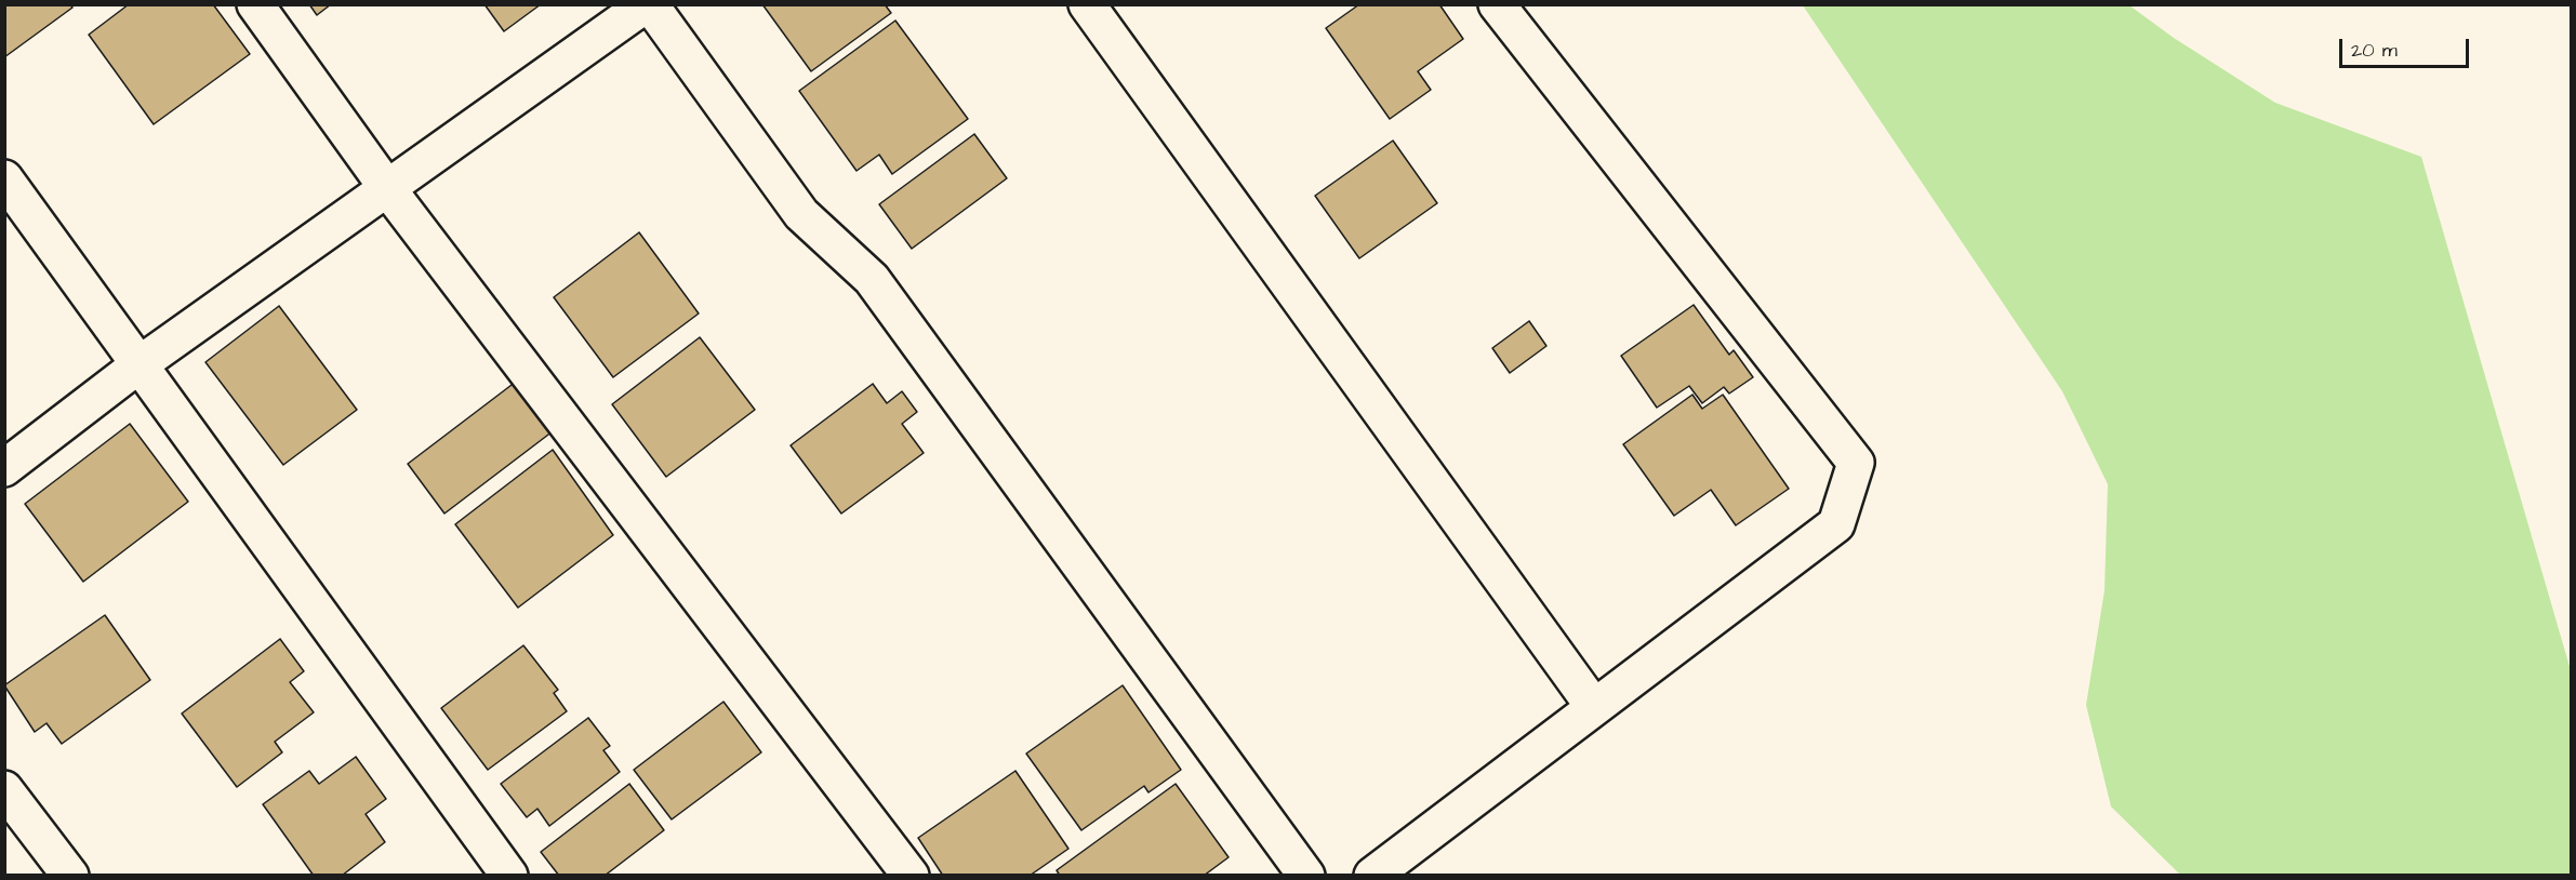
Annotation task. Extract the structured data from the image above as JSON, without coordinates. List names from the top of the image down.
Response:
{
  "scale_bar": "20 m"
}
